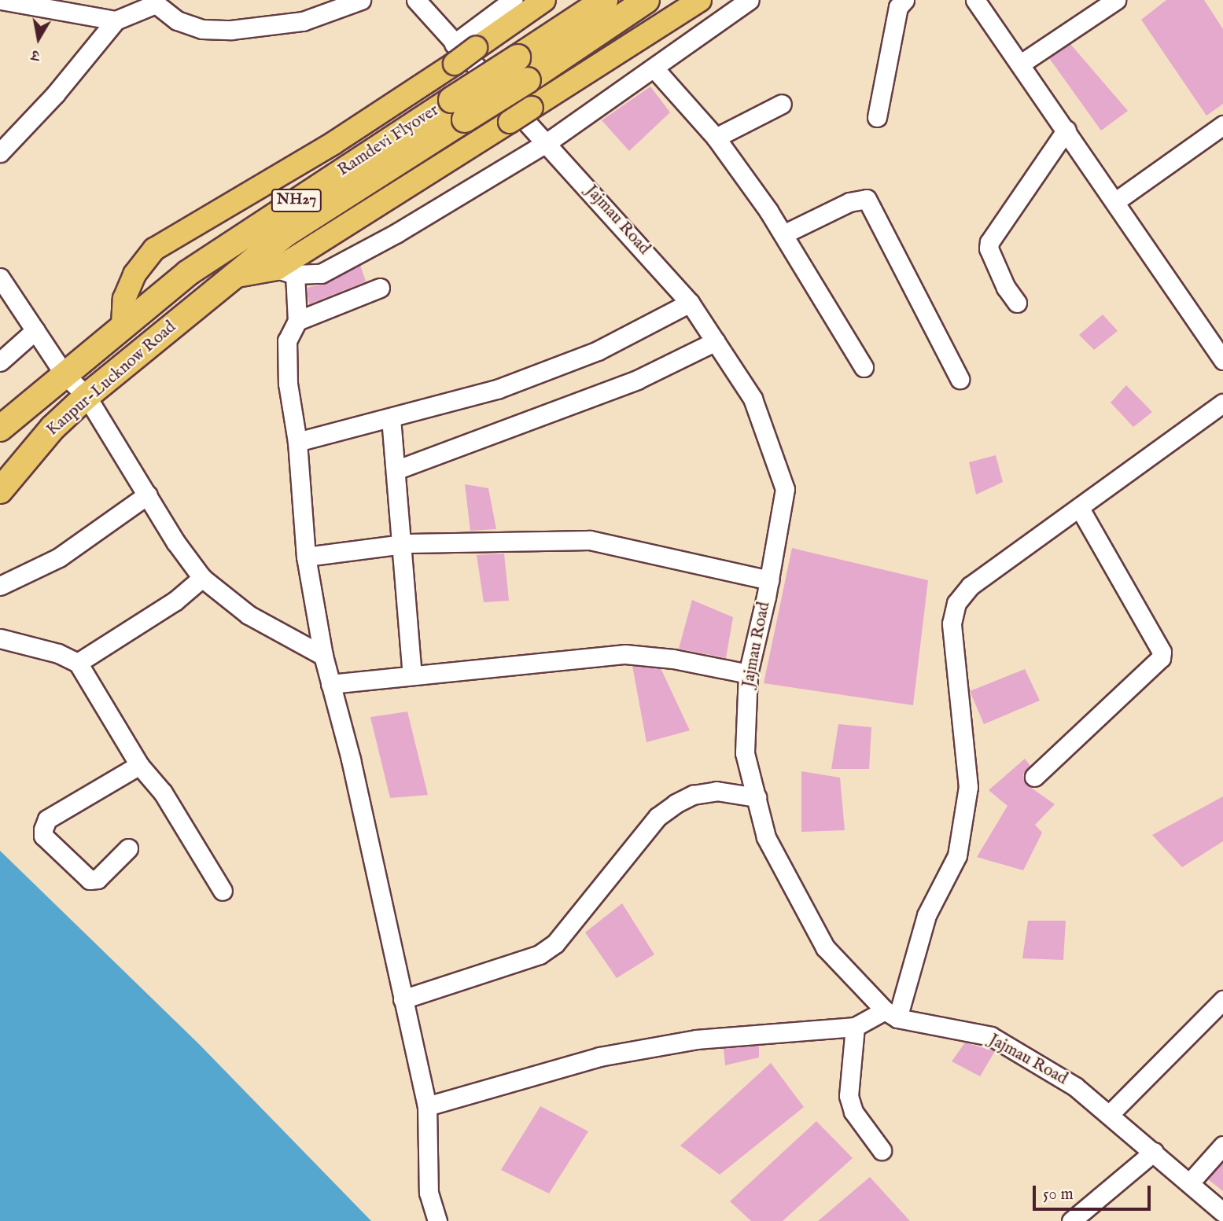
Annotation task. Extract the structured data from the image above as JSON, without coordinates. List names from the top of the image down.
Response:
{
  "streets": {
    "highway": ["Ramdevi Flyover", "NH27", "Kanpur-Lucknow Road"],
    "street": ["Jajmau Road"]
  },
  "crossings": [
    ["Ramdevi Flyover", "Kanpur-Lucknow Road"]
  ],
  "scale_bar": "50 m",
  "north": "bottom"
}
